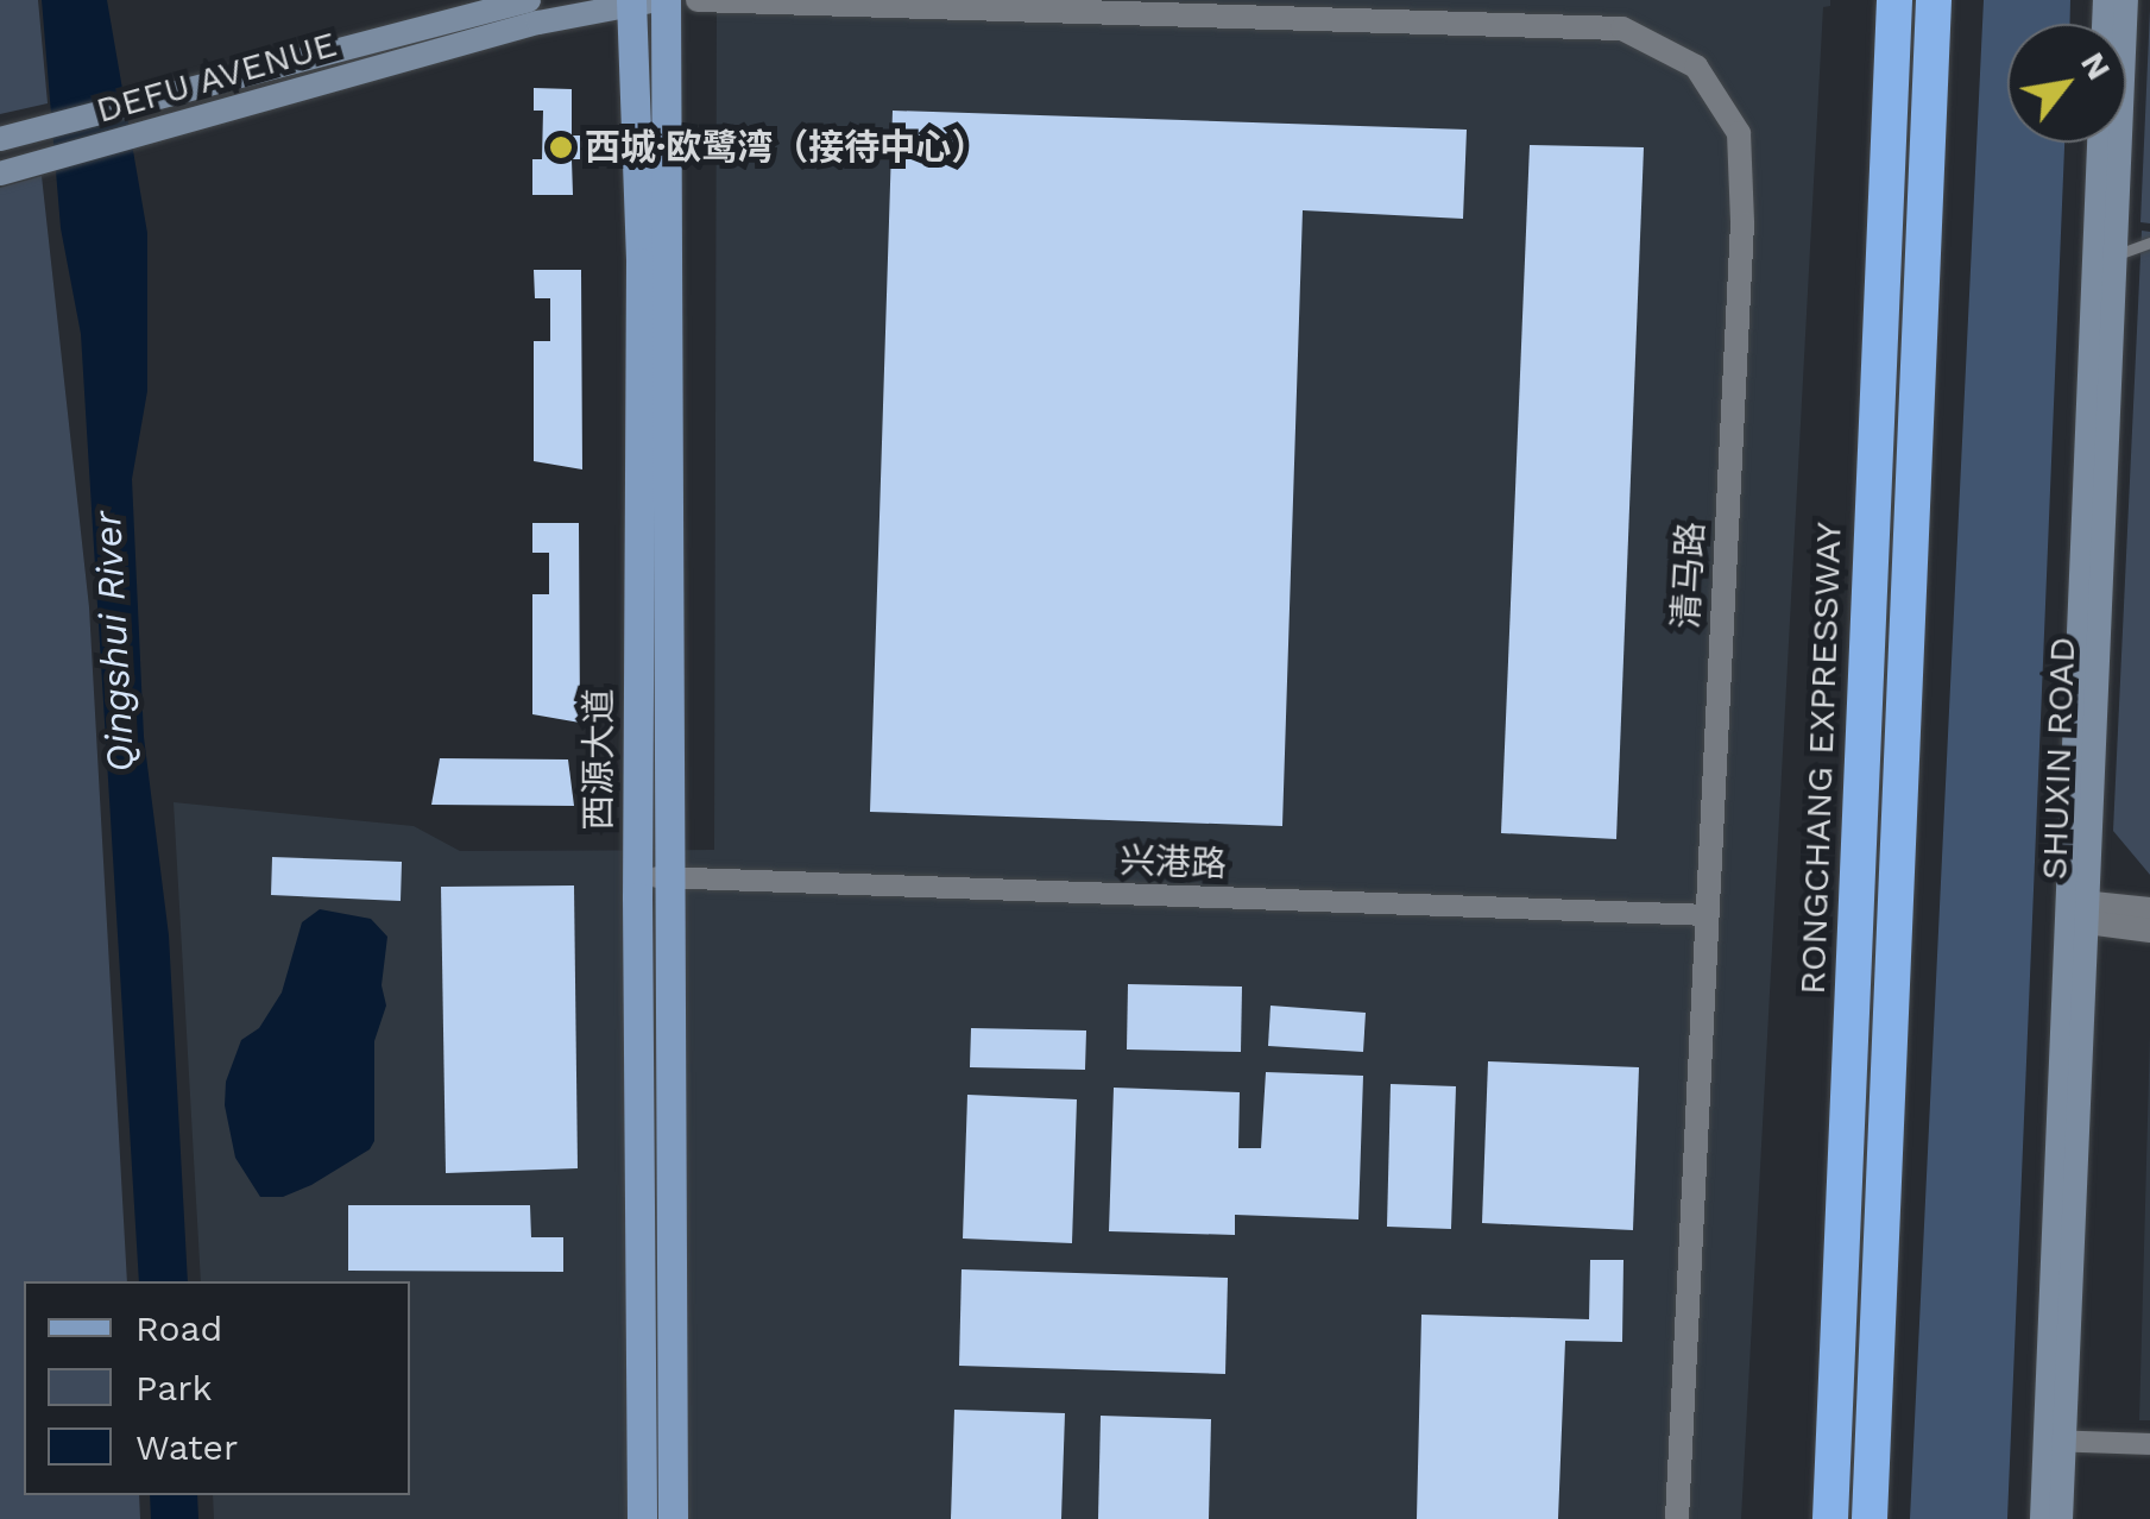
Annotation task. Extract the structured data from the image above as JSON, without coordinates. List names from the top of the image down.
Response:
{
  "streets": {
    "highway": ["RONGCHANG EXPRESSWAY"],
    "main road": ["DEFU AVENUE", "SHUXIN ROAD", "西源大道"],
    "street": ["清马路", "兴港路"]
  },
  "crossings": [
    ["DEFU AVENUE", "西源大道"],
    ["清马路", "兴港路"],
    ["西源大道", "兴港路"]
  ],
  "water": ["Qingshui River"],
  "places": ["西城·欧鹭湾（接待中心）"],
  "legend": ["Road", "Park", "Water"],
  "north": "top right"
}
